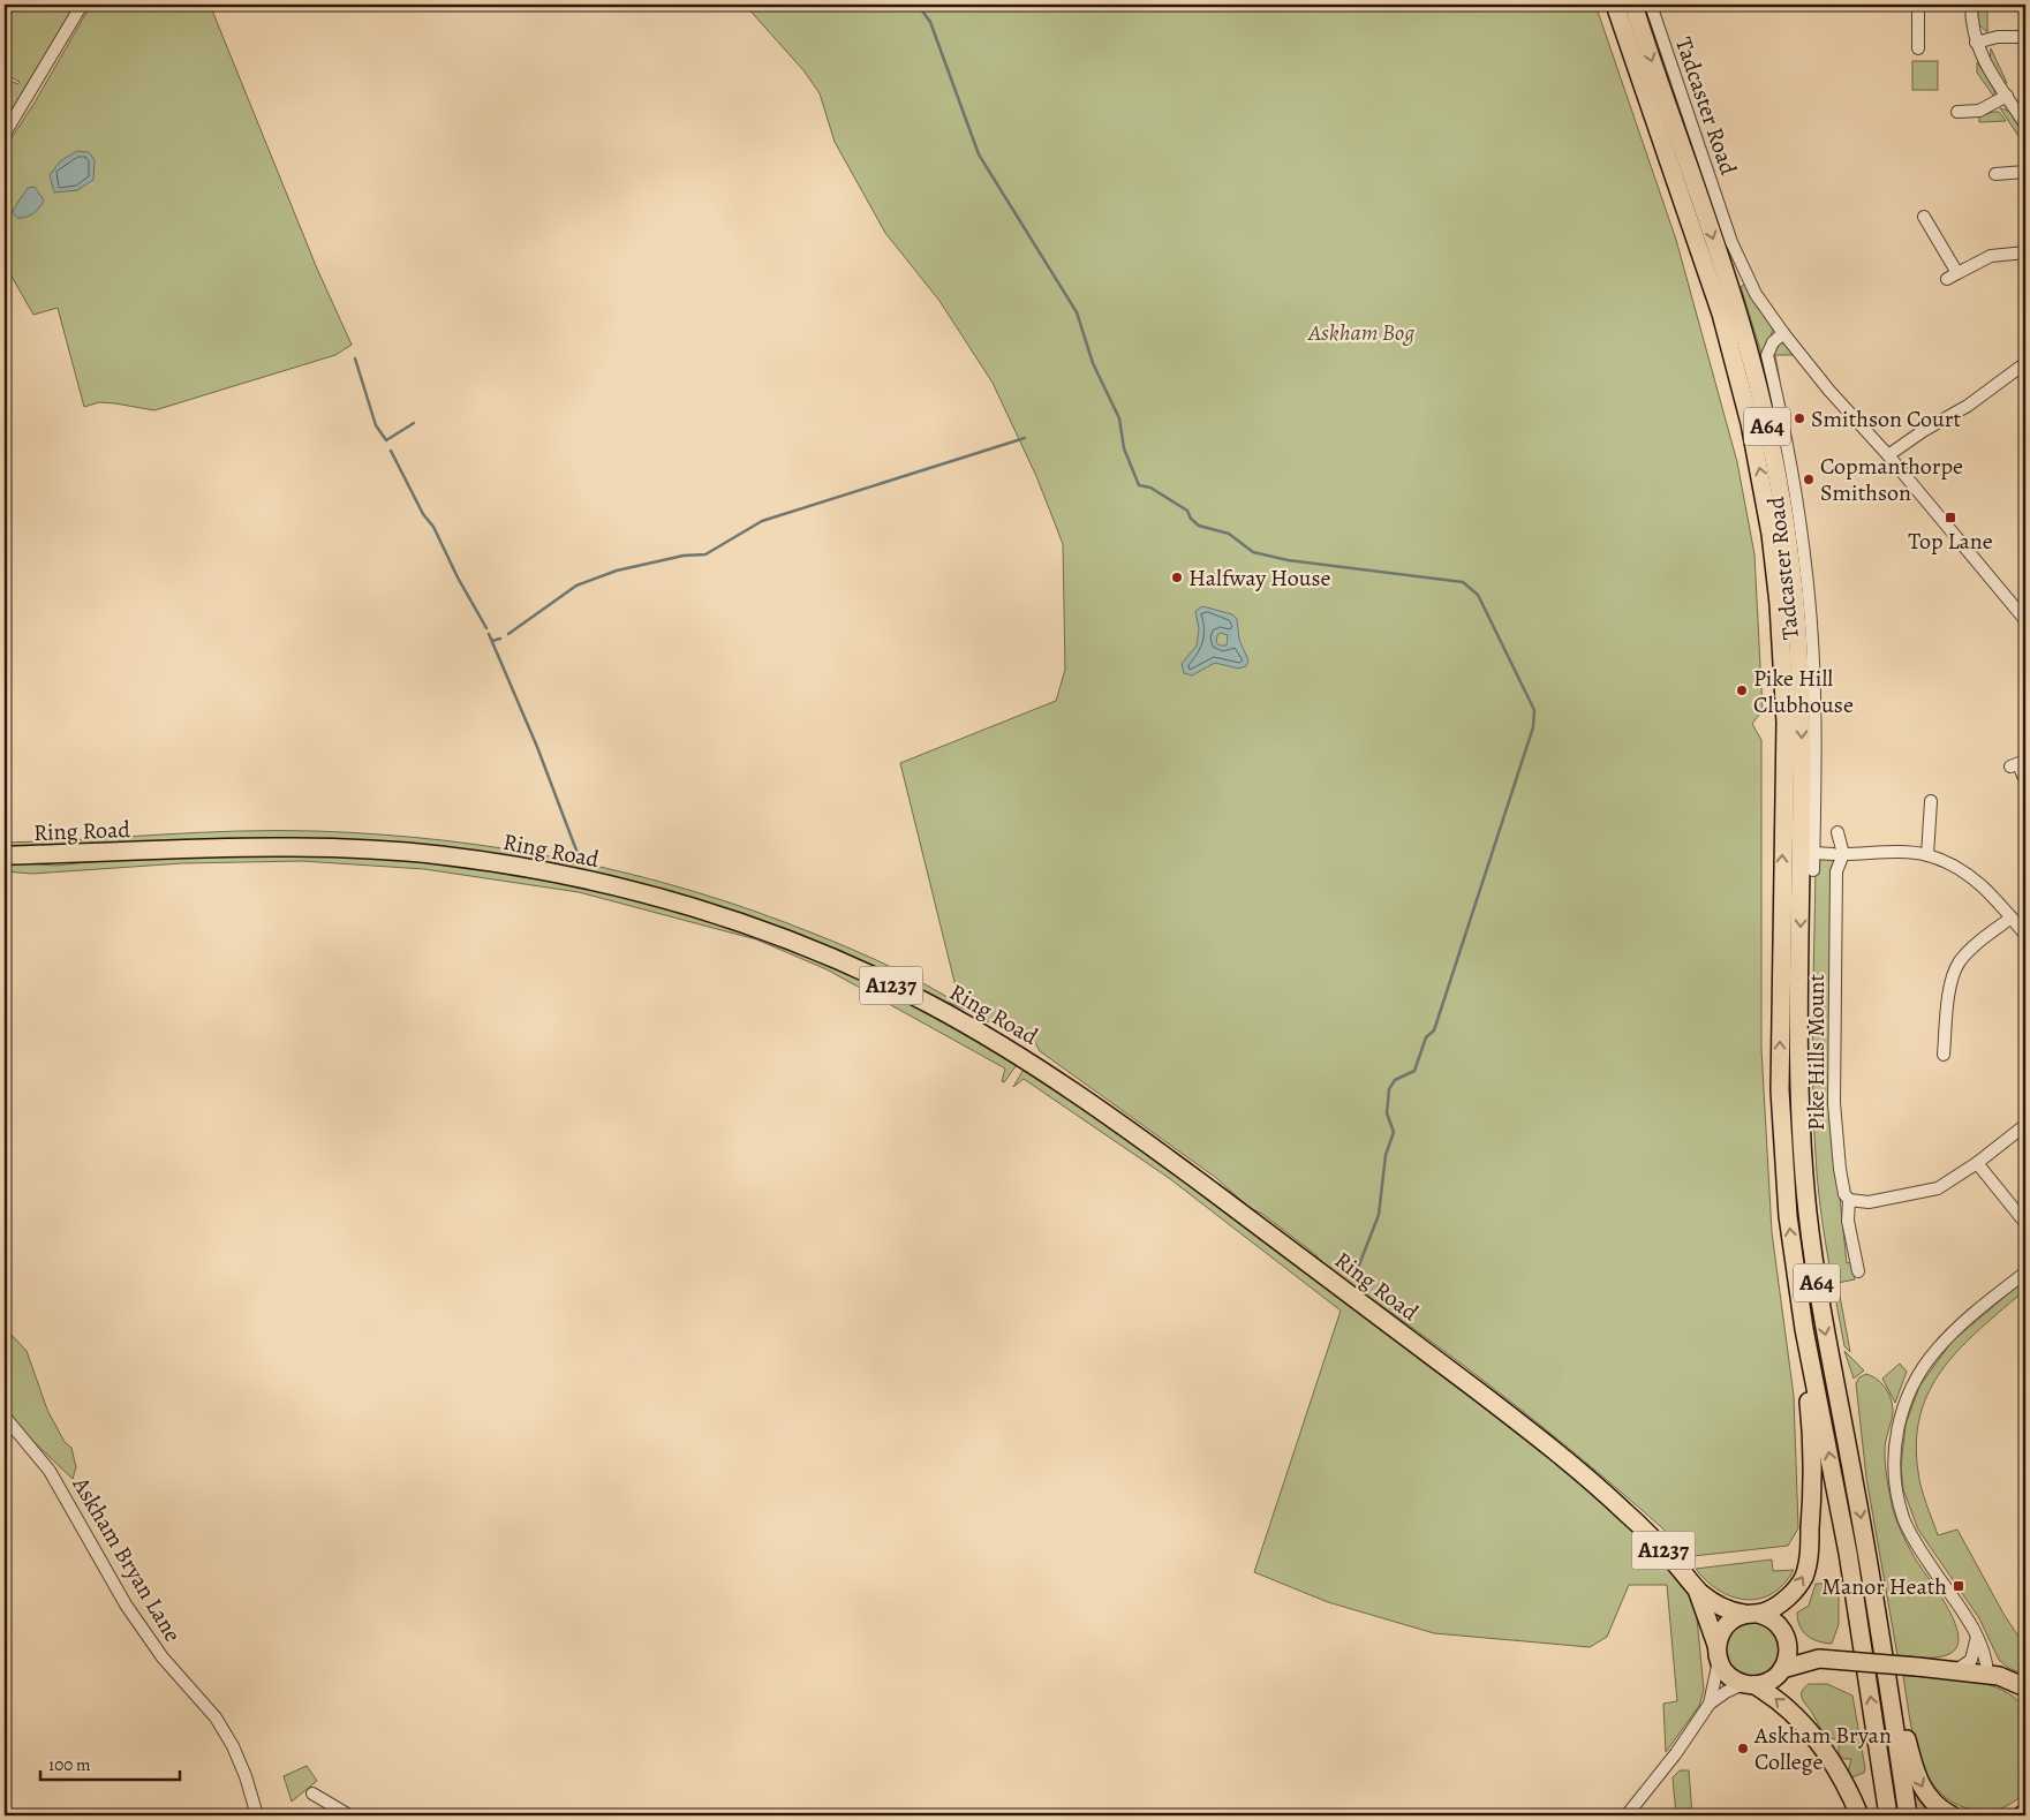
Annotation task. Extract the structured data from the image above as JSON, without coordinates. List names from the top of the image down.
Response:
{
  "streets": {
    "highway": ["A64", "Ring Road", "A1237"],
    "street": ["Tadcaster Road", "Pike Hills Mount", "Askham Bryan Lane"]
  },
  "parks": ["Askham Bog"],
  "places": {
    "other": [
      "Smithson Court",
      "Copmanthorpe Smithson",
      "Halfway House",
      "Pike Hill Clubhouse",
      "Askham Bryan College"
    ],
    "transit": ["Top Lane", "Manor Heath"]
  },
  "scale_bar": "100 m"
}
